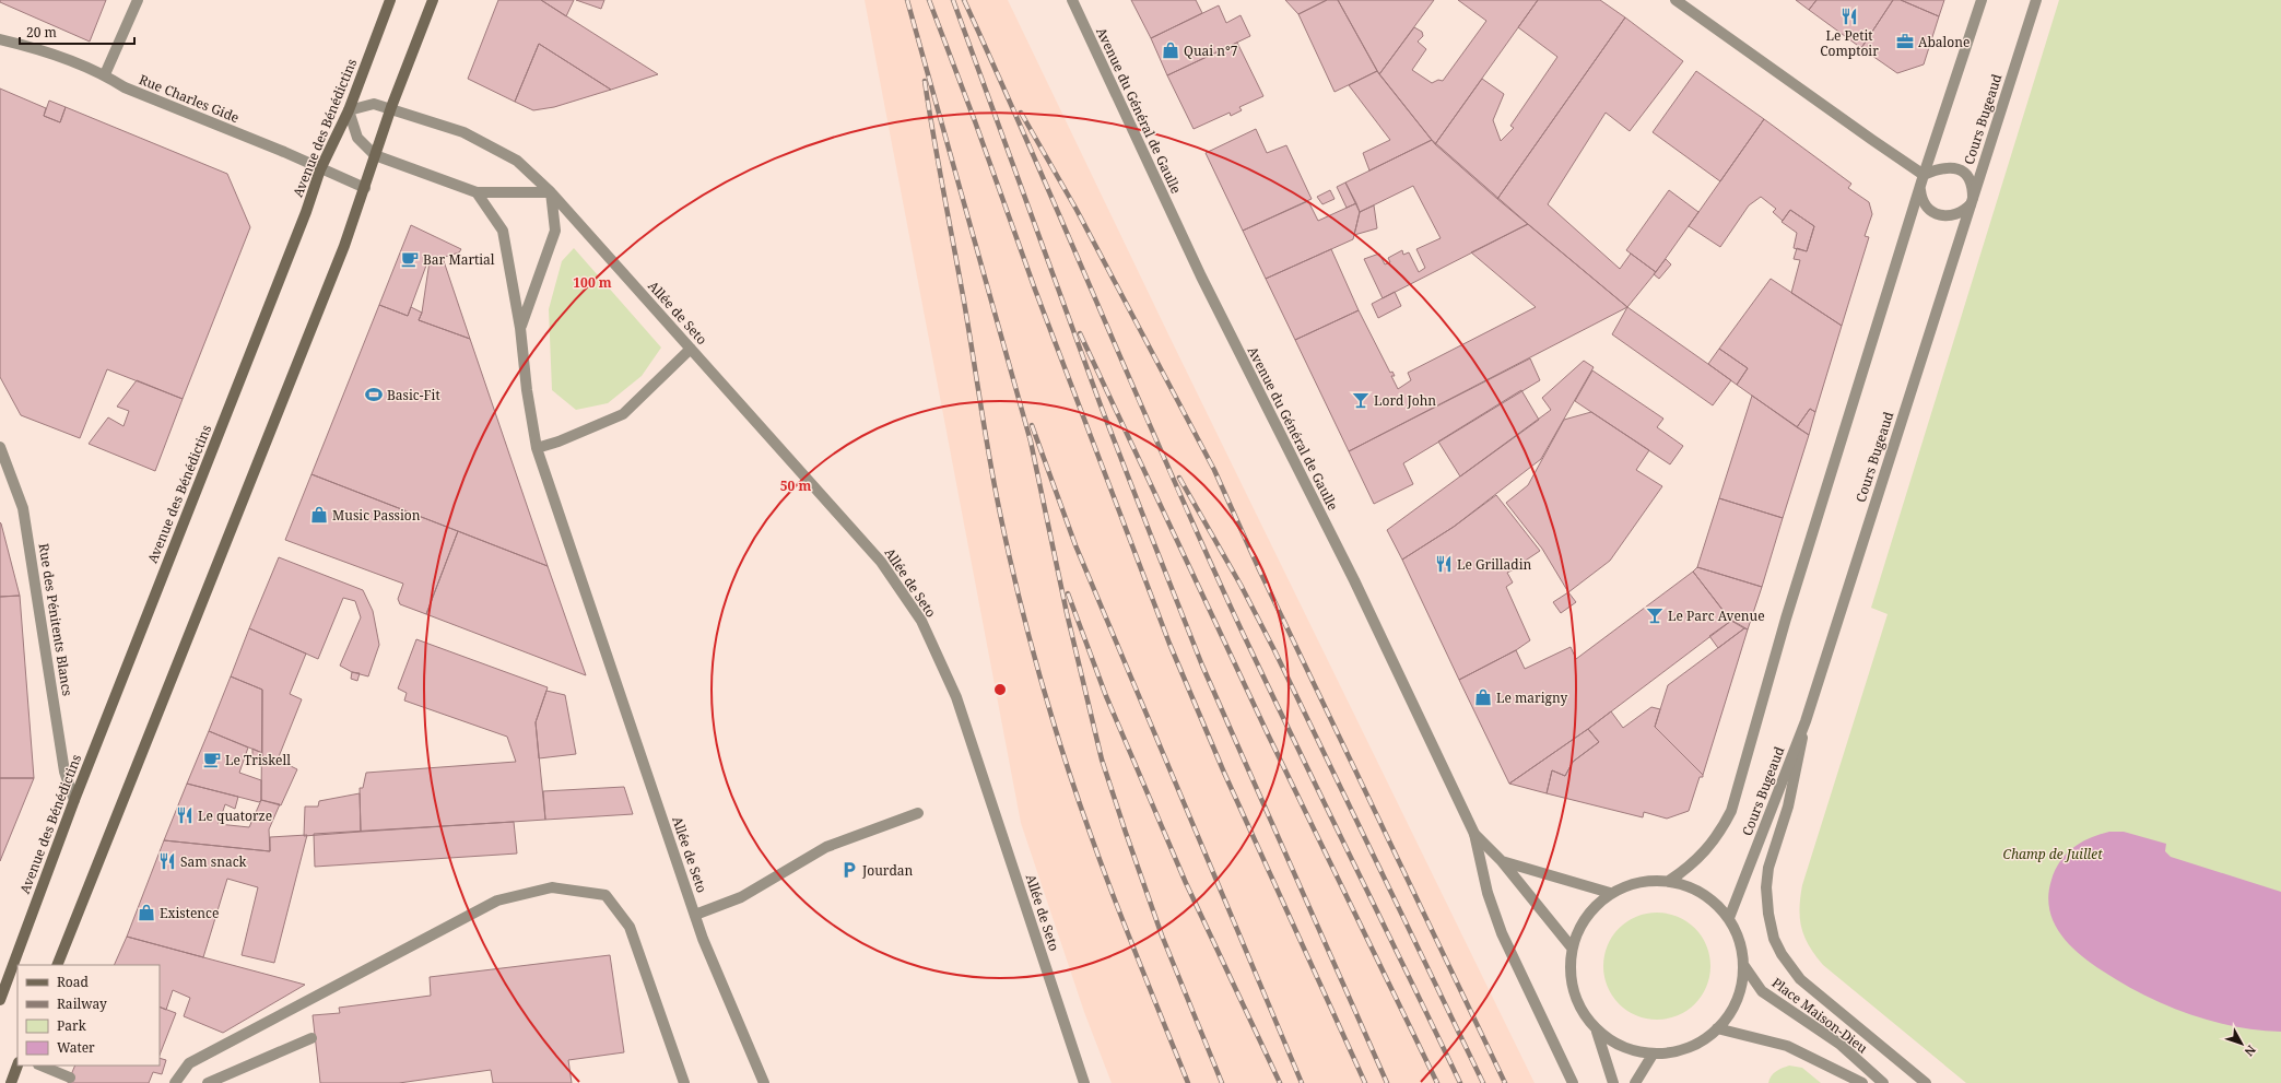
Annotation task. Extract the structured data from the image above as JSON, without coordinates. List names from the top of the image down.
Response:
{
  "streets": {
    "main road": ["Avenue des Bénédictins"],
    "street": [
      "Rue Charles Gide",
      "Avenue du Général de Gaulle",
      "Cours Bugeaud",
      "Allée de Seto",
      "Rue des Pénitents Blancs",
      "Place Maison-Dieu"
    ]
  },
  "crossings": [
    ["Rue Charles Gide", "Avenue des Bénédictins"],
    ["Avenue des Bénédictins", "Allée de Seto"],
    ["Avenue des Bénédictins", "Rue des Pénitents Blancs"]
  ],
  "parks": ["Champ de Juillet"],
  "places": {
    "restaurant": [
      "Le Petit Comptoir",
      "Le Grilladin",
      "Le quatorze",
      "Sam snack"
    ],
    "office": ["Abalone"],
    "shop": [
      "Quai n°7",
      "Music Passion",
      "Le marigny",
      "Existence"
    ],
    "cafe": ["Bar Martial", "Le Triskell"],
    "sports": ["Basic-Fit"],
    "bar": ["Lord John", "Le Parc Avenue"],
    "parking": ["Jourdan"]
  },
  "legend": [
    "Road",
    "Railway",
    "Park",
    "Water"
  ],
  "scale_bar": "20 m",
  "north": "bottom right",
  "rings": ["100 m", "50 m"]
}
